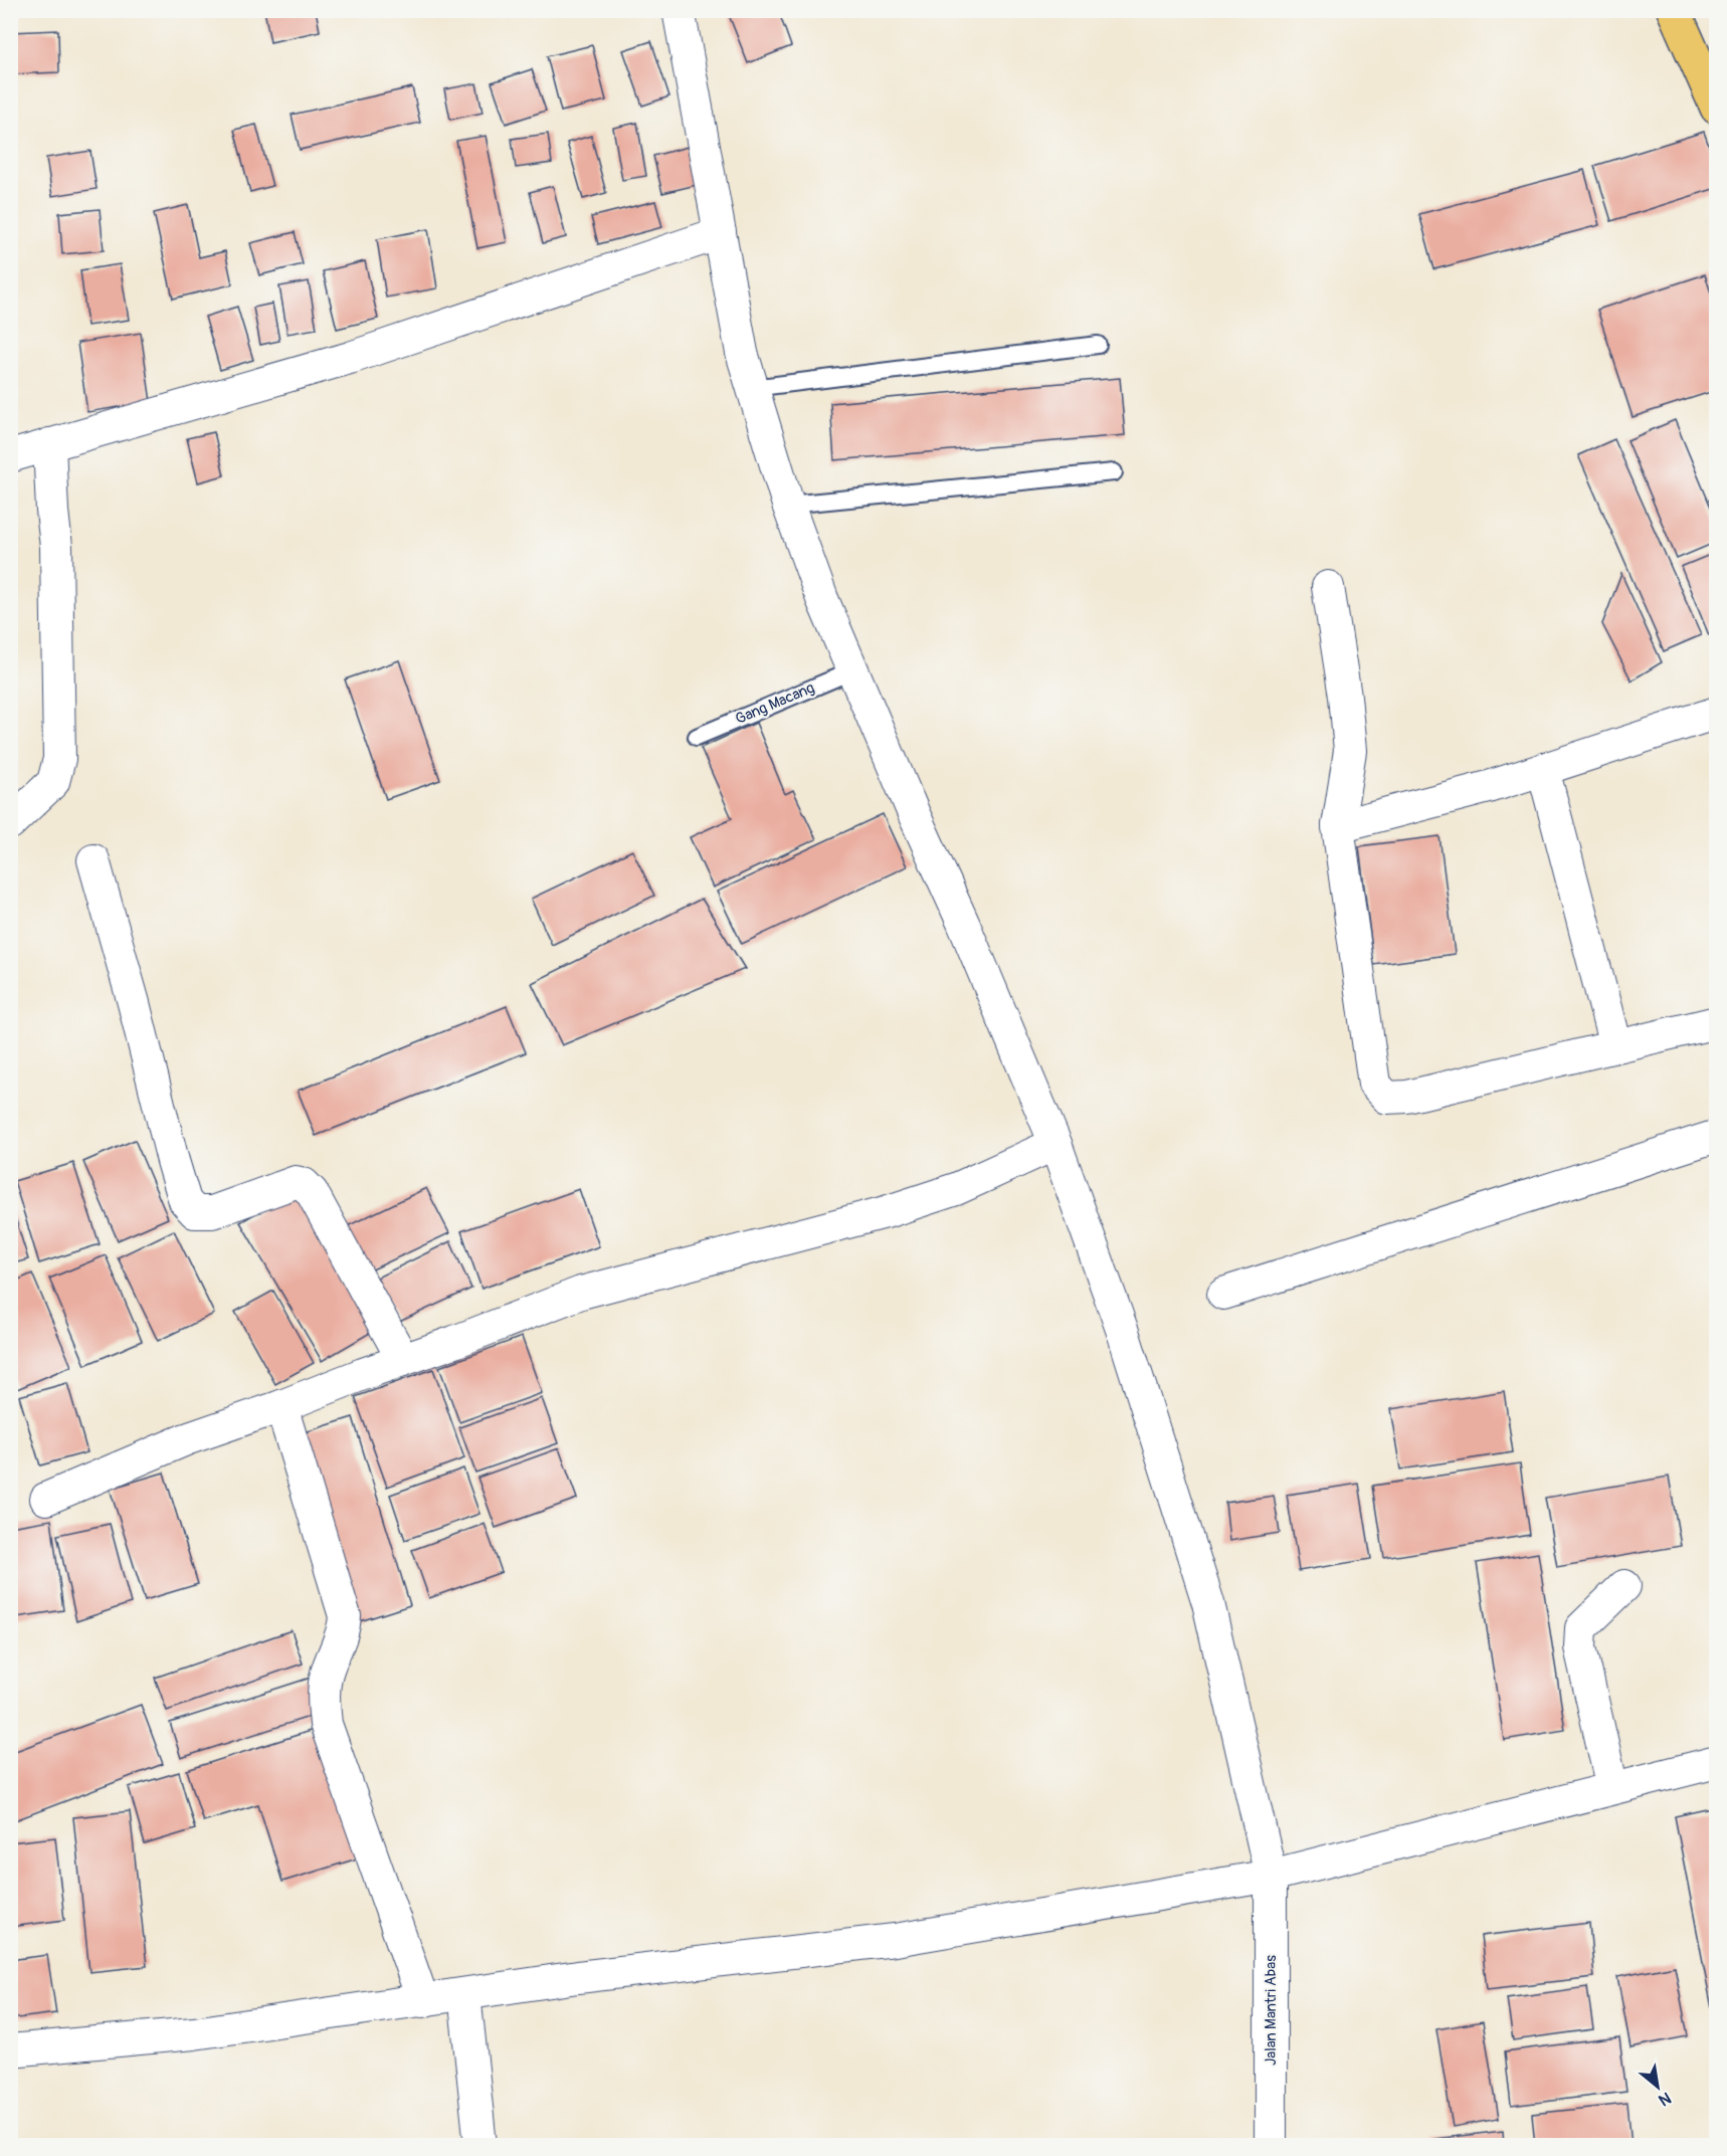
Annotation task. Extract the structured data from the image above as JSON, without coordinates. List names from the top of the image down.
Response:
{
  "streets": {
    "street": ["Jalan Mantri Abas"],
    "lane": ["Gang Macang"]
  },
  "crossings": [
    ["Gang Macang", "Jalan Mantri Abas"]
  ],
  "north": "bottom right"
}
